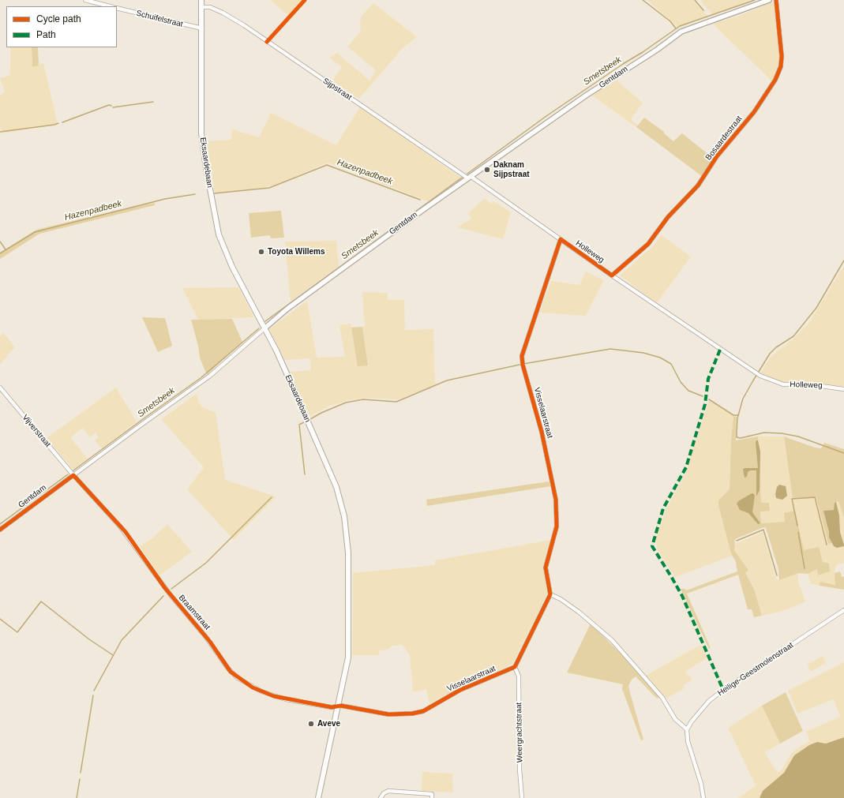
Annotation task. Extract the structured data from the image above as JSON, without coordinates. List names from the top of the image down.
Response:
{
  "streets": {
    "main road": ["Eksaardebaan"],
    "street": [
      "Schuifelstraat",
      "Gentdam",
      "Sijpstraat",
      "Bosaardestraat",
      "Holleweg",
      "Visselaarstraat",
      "Vijverstraat",
      "Braamstraat",
      "Heilige-Geestmolenstraat",
      "Weergrachtstraat"
    ]
  },
  "crossings": [
    ["Schuifelstraat", "Eksaardebaan"],
    ["Gentdam", "Sijpstraat"],
    ["Gentdam", "Eksaardebaan"],
    ["Gentdam", "Holleweg"],
    ["Gentdam", "Vijverstraat"],
    ["Gentdam", "Braamstraat"],
    ["Sijpstraat", "Eksaardebaan"],
    ["Sijpstraat", "Holleweg"],
    ["Bosaardestraat", "Holleweg"],
    ["Eksaardebaan", "Visselaarstraat"],
    ["Eksaardebaan", "Braamstraat"],
    ["Holleweg", "Visselaarstraat"],
    ["Visselaarstraat", "Braamstraat"],
    ["Visselaarstraat", "Weergrachtstraat"],
    ["Vijverstraat", "Braamstraat"]
  ],
  "water": ["Smetsbeek", "Hazenpadbeek"],
  "places": ["Daknam Sijpstraat", "Toyota Willems", "Aveve"],
  "legend": ["Cycle path", "Path"]
}
